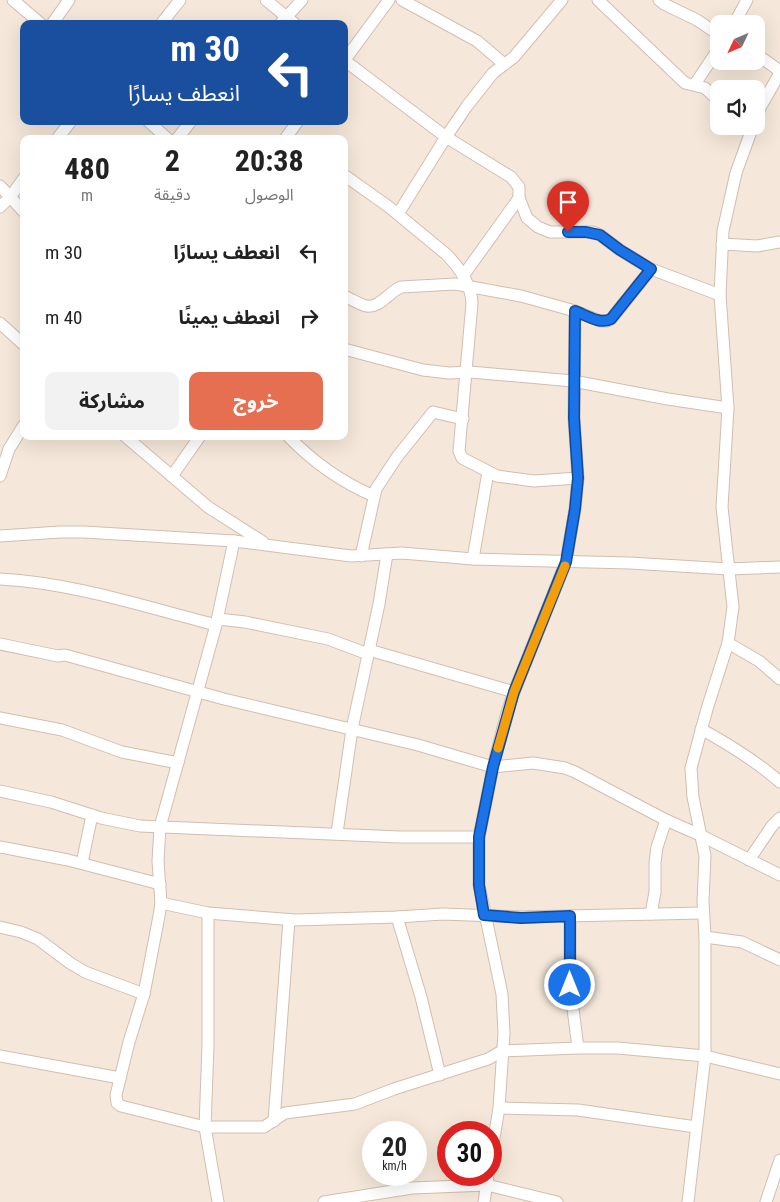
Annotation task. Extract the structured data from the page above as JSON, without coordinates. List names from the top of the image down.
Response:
{
  "north": "bottom left",
  "page": {
    "turn": ["30 m", "انعطف يسارًا"],
    "eta": [
      "20:38",
      "الوصول",
      "2",
      "دقيقة",
      "480",
      "m"
    ],
    "list": [
      {
        "name": "انعطف يسارًا",
        "value": "30 m"
      },
      {
        "name": "انعطف يمينًا",
        "value": "40 m"
      }
    ],
    "buttons": ["خروج", "مشاركة"],
    "speed": "20 km/h",
    "limit": "30"
  }
}
